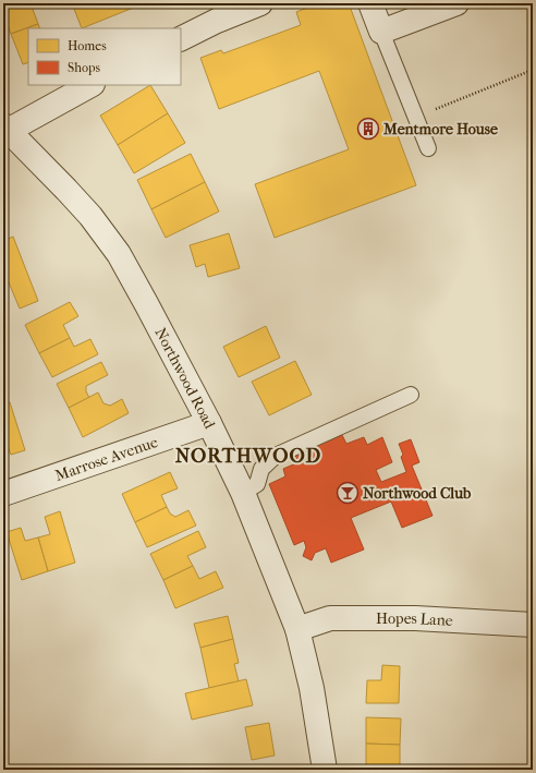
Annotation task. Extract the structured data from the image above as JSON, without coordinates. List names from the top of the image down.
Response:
{
  "streets": {
    "street": ["Northwood Road", "Marrose Avenue", "Hopes Lane"]
  },
  "crossings": [
    ["Northwood Road", "Marrose Avenue"],
    ["Northwood Road", "Hopes Lane"]
  ],
  "districts": ["NORTHWOOD"],
  "places": {
    "building": ["Mentmore House"],
    "bar": ["Northwood Club"]
  },
  "legend": ["Homes", "Shops"]
}
